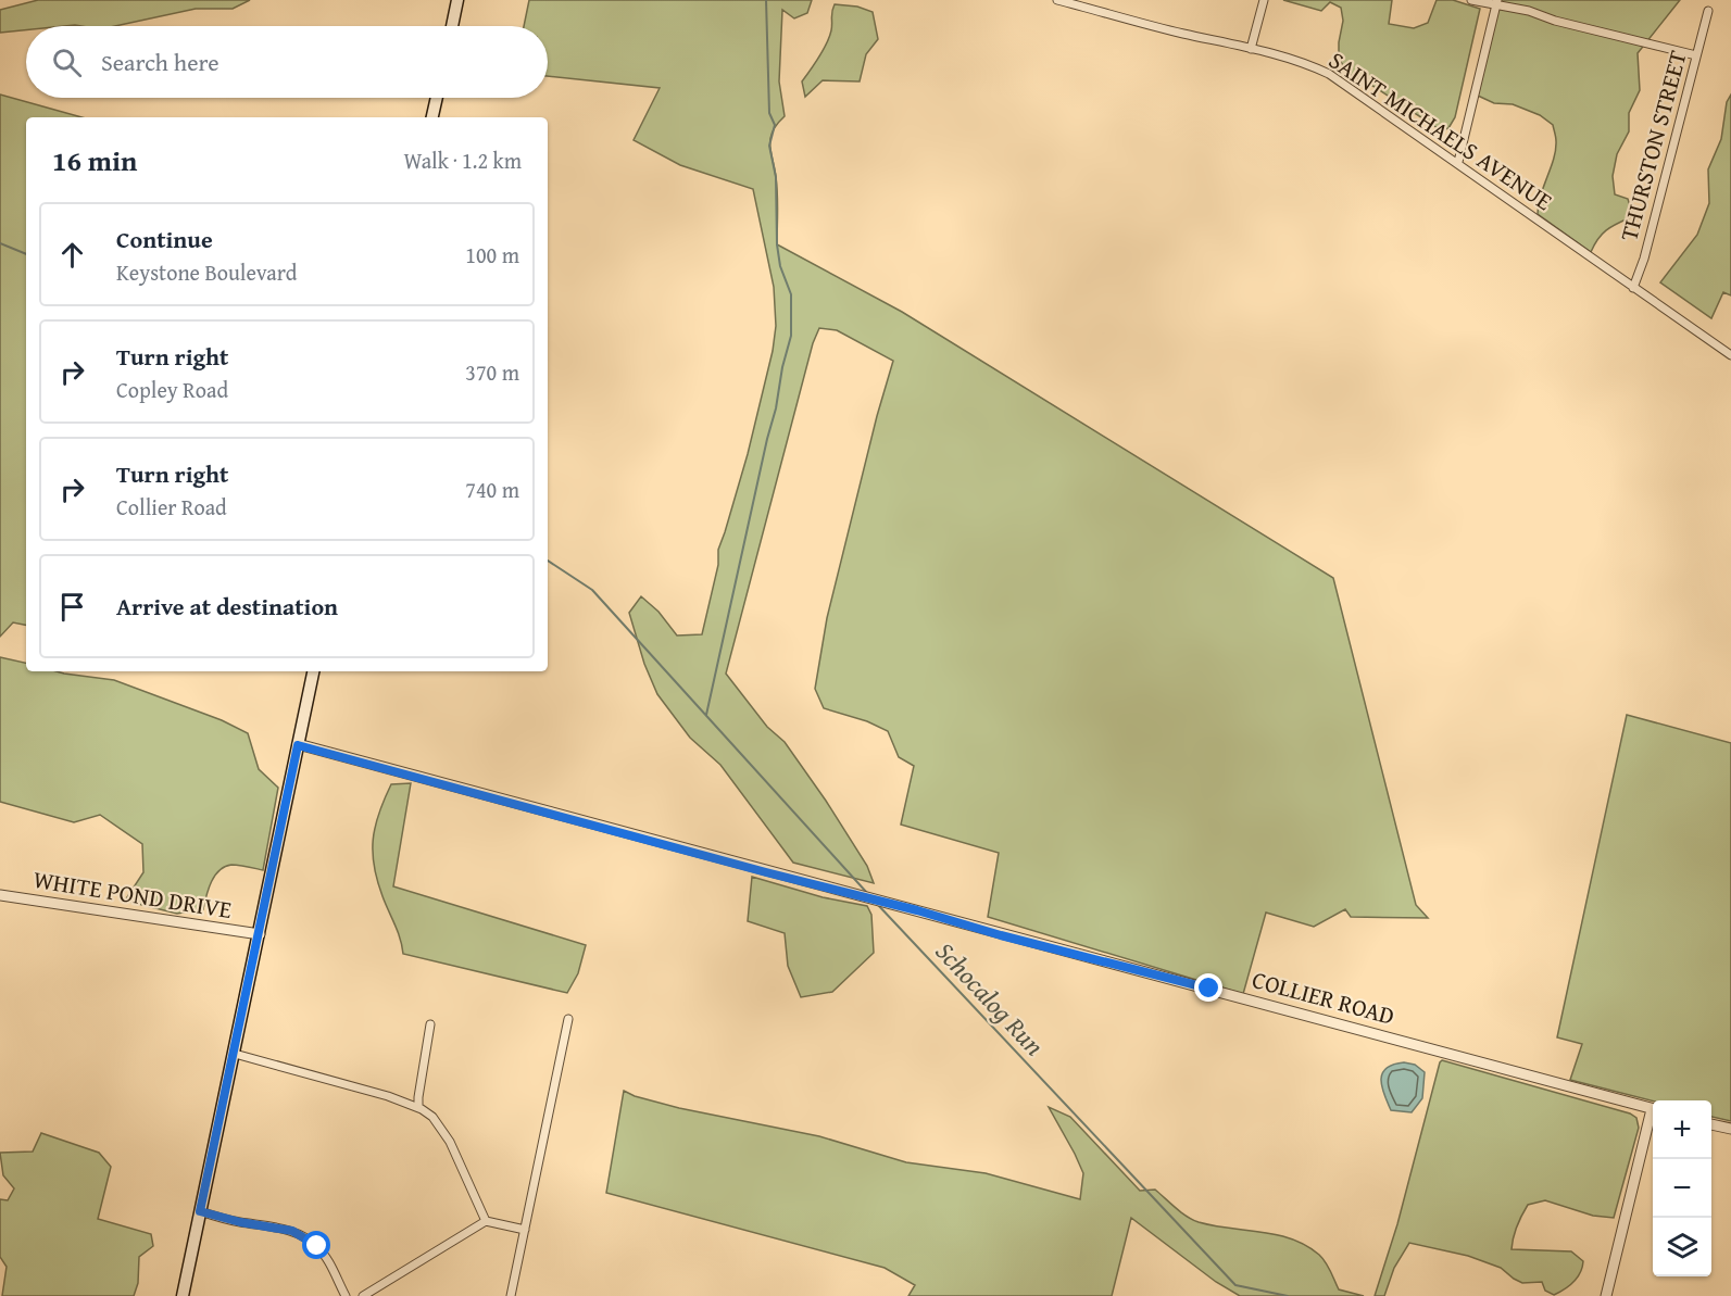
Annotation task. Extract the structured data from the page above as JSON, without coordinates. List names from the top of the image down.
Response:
{
  "streets": {
    "street": [
      "SAINT MICHAELS AVENUE",
      "THURSTON STREET",
      "WHITE POND DRIVE",
      "COLLIER ROAD"
    ]
  },
  "crossings": [
    ["SAINT MICHAELS AVENUE", "THURSTON STREET"]
  ],
  "water": ["Schocalog Run"],
  "page": {
    "search": "Search here",
    "heading": ["16 min", "Walk · 1.2 km"],
    "list": [
      ["Continue", "Keystone Boulevard", "100 m"],
      ["Turn right", "Copley Road", "370 m"],
      ["Turn right", "Collier Road", "740 m"],
      "Arrive at destination"
    ],
    "map_buttons": ["+", "−"]
  }
}
